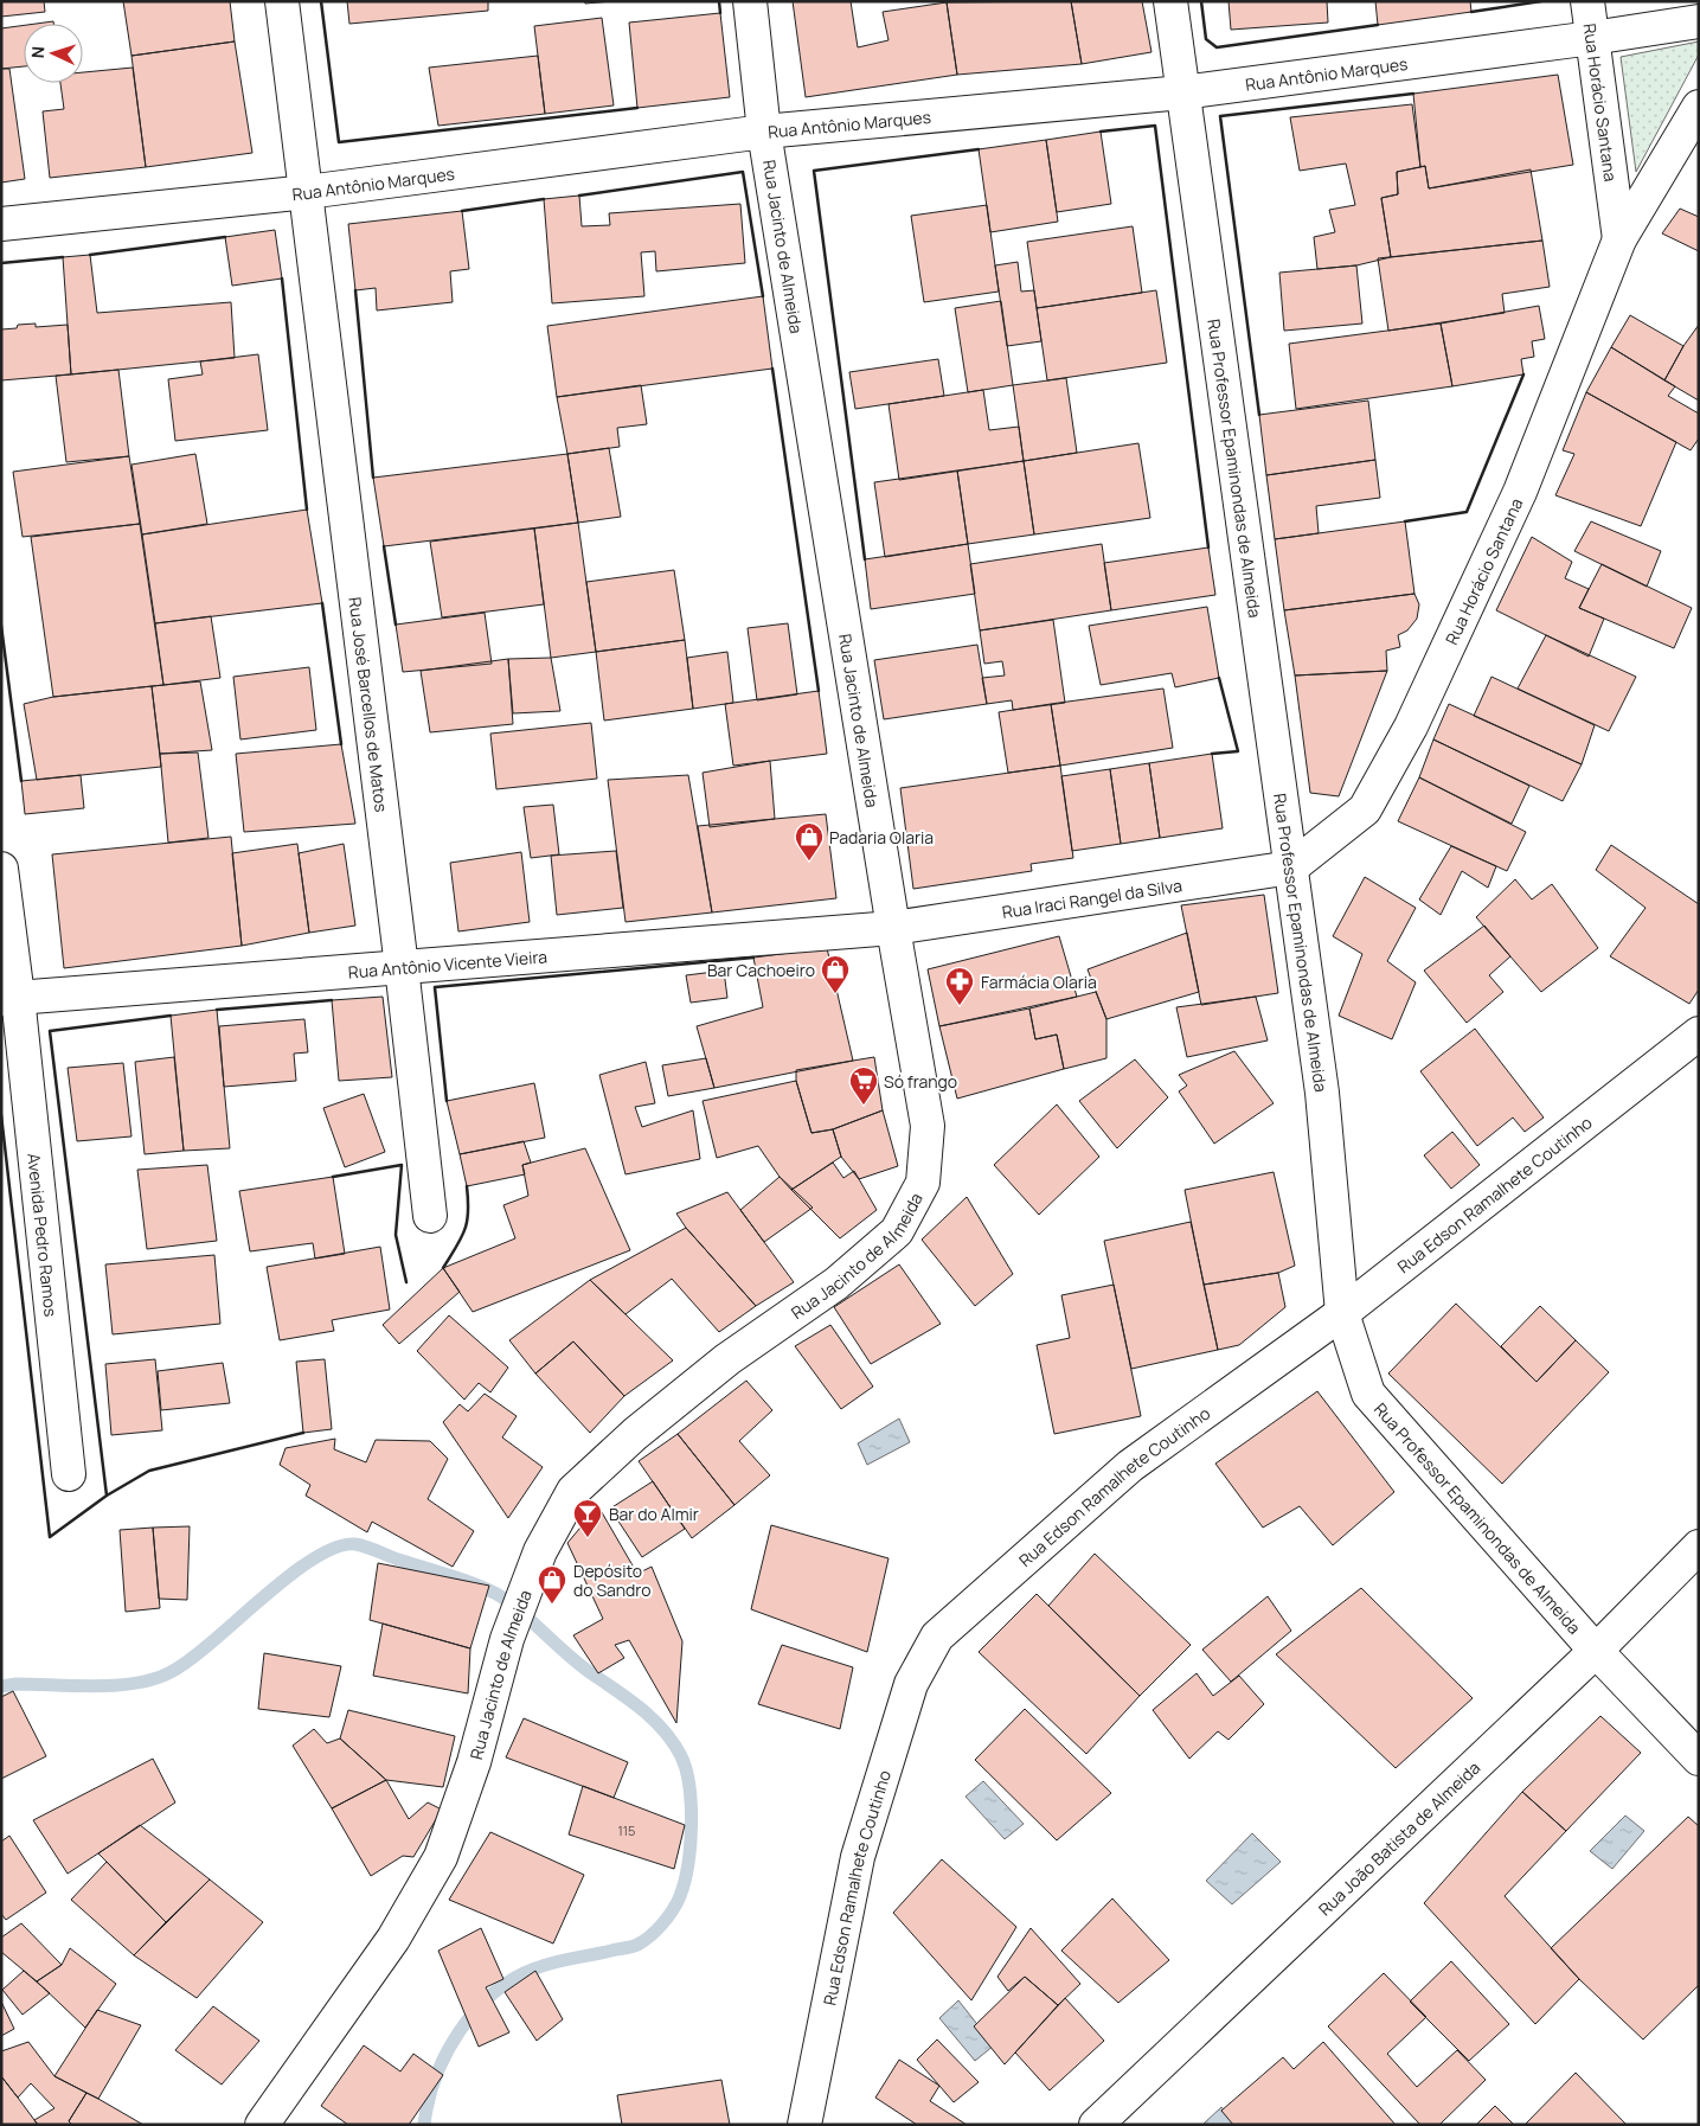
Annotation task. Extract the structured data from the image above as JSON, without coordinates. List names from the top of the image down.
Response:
{
  "streets": {
    "street": [
      "Rua Antônio Marques",
      "Rua Horácio Santana",
      "Rua Jacinto de Almeida",
      "Rua Professor Epaminondas de Almeida",
      "Rua José Barcellos de Matos",
      "Rua Iraci Rangel da Silva",
      "Rua Antônio Vicente Vieira",
      "Rua Edson Ramalhete Coutinho",
      "Avenida Pedro Ramos",
      "Rua João Batista de Almeida"
    ]
  },
  "crossings": [
    ["Rua Antônio Marques", "Rua Horácio Santana"],
    ["Rua Antônio Marques", "Rua Jacinto de Almeida"],
    ["Rua Antônio Marques", "Rua Professor Epaminondas de Almeida"],
    ["Rua Antônio Marques", "Rua José Barcellos de Matos"],
    ["Rua Horácio Santana", "Rua Professor Epaminondas de Almeida"],
    ["Rua Horácio Santana", "Rua Iraci Rangel da Silva"],
    ["Rua Jacinto de Almeida", "Rua Iraci Rangel da Silva"],
    ["Rua Jacinto de Almeida", "Rua Antônio Vicente Vieira"],
    ["Rua Professor Epaminondas de Almeida", "Rua Iraci Rangel da Silva"],
    ["Rua Professor Epaminondas de Almeida", "Rua Edson Ramalhete Coutinho"],
    ["Rua Professor Epaminondas de Almeida", "Rua João Batista de Almeida"],
    ["Rua José Barcellos de Matos", "Rua Antônio Vicente Vieira"],
    ["Rua Iraci Rangel da Silva", "Rua Antônio Vicente Vieira"],
    ["Rua Antônio Vicente Vieira", "Avenida Pedro Ramos"]
  ],
  "places": {
    "shop": ["Padaria Olaria", "Bar Cachoeiro", "Depósito do Sandro"],
    "pharmacy": ["Farmácia Olaria"],
    "supermarket": ["Só frango"],
    "bar": ["Bar do Almir"]
  },
  "house_numbers": ["115"],
  "north": "left"
}
